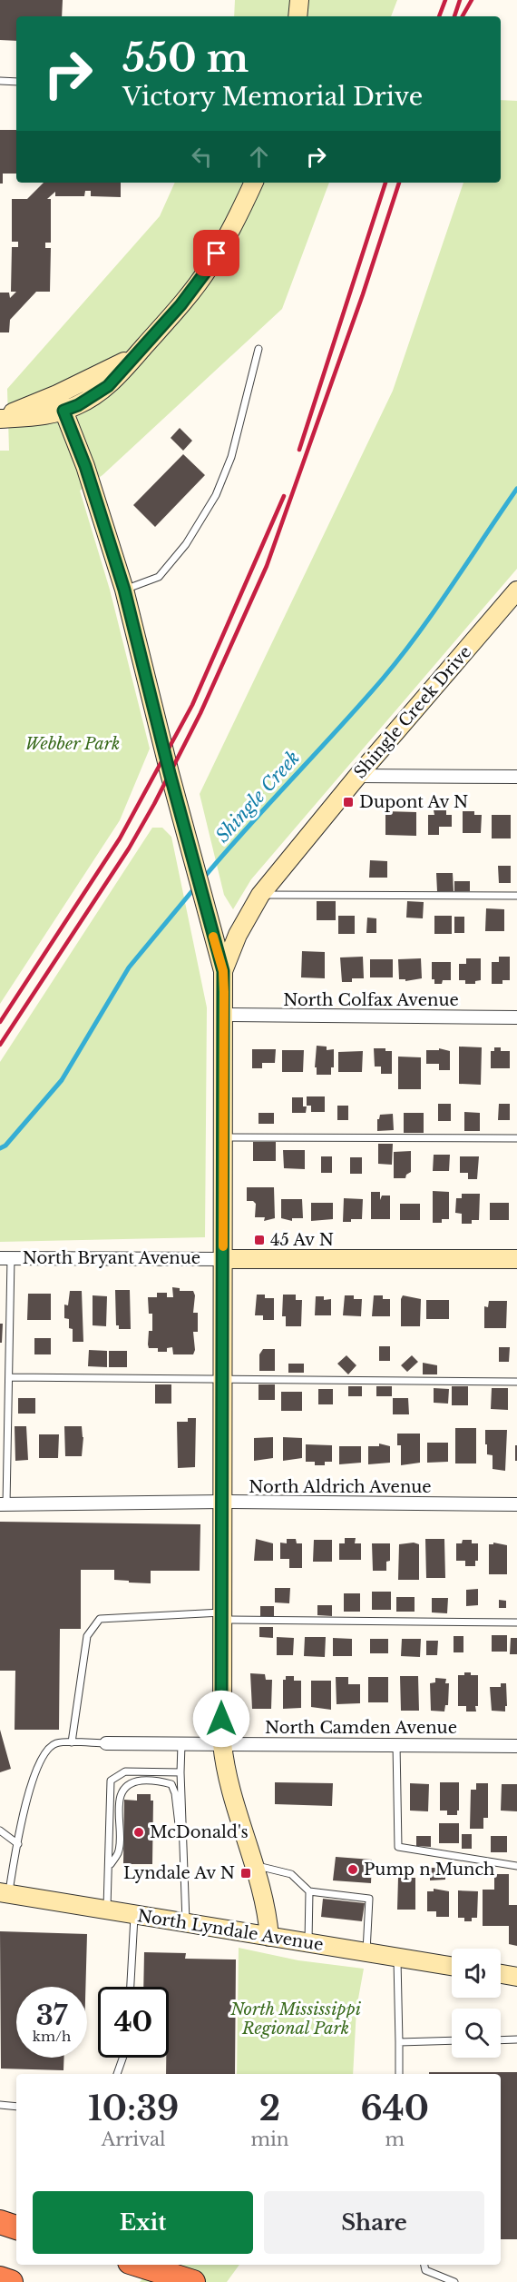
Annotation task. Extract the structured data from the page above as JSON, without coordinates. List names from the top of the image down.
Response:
{
  "streets": {
    "street": [
      "Shingle Creek Drive",
      "North Colfax Avenue",
      "North Bryant Avenue",
      "North Aldrich Avenue",
      "North Camden Avenue",
      "North Lyndale Avenue"
    ]
  },
  "water": ["Shingle Creek"],
  "parks": ["Webber Park", "North Mississippi Regional Park"],
  "places": {
    "transit": ["Dupont Av N", "45 Av N", "Lyndale Av N"],
    "other": ["McDonald's", "Pump n Munch"]
  },
  "page": {
    "turn": ["550 m", "Victory Memorial Drive"],
    "speed": "37 km/h",
    "limit": "40",
    "eta": [
      "10:39",
      "Arrival",
      "2",
      "min",
      "640",
      "m"
    ],
    "buttons": ["Exit", "Share"]
  }
}
